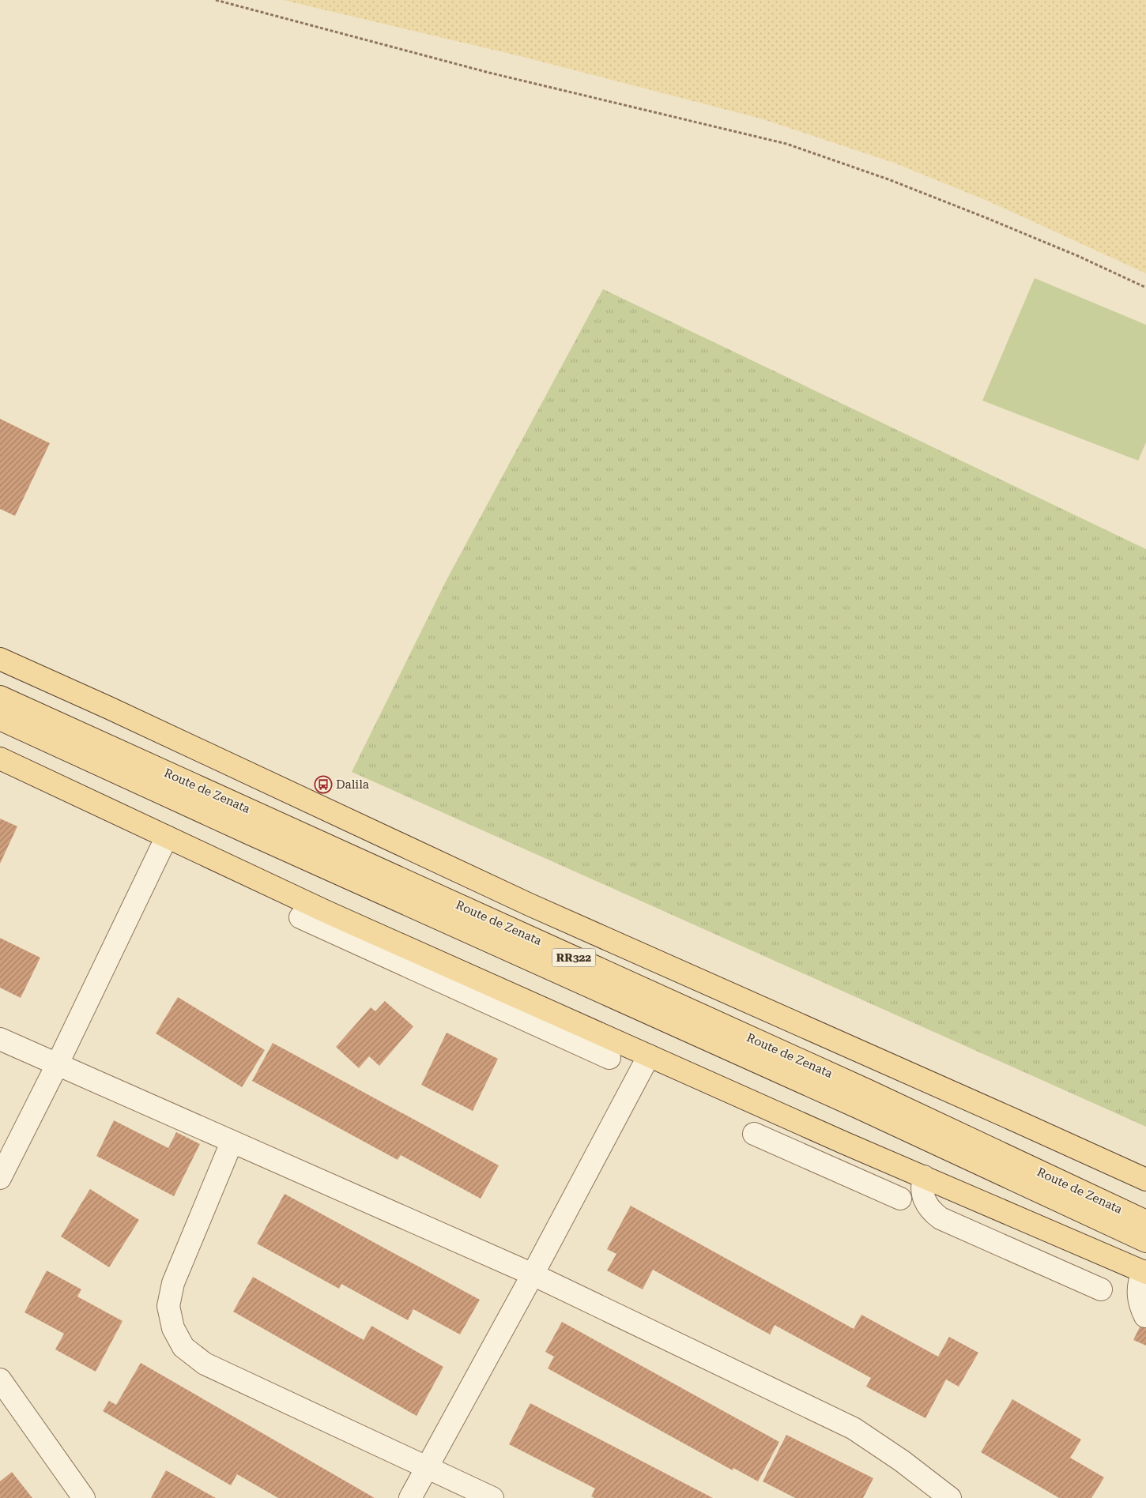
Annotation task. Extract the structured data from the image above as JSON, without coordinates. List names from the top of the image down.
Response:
{
  "streets": {
    "main road": ["Route de Zenata", "RR322"]
  },
  "places": {
    "bus stop": ["Dalila"]
  }
}
